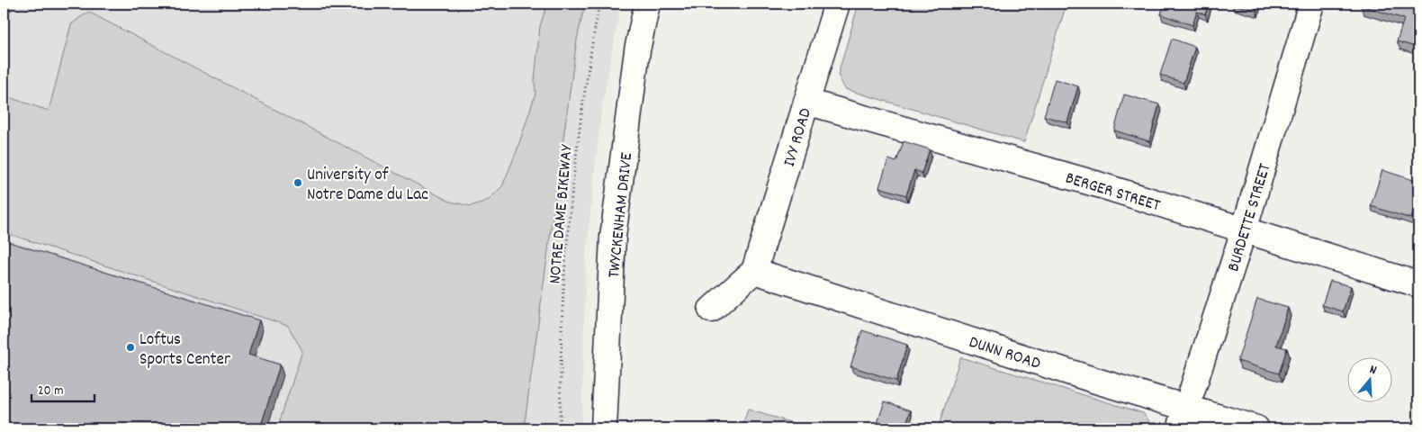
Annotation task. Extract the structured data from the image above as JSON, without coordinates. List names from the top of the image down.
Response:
{
  "streets": {
    "street": [
      "IVY ROAD",
      "BERGER STREET",
      "TWYCKENHAM DRIVE",
      "BURDETTE STREET",
      "DUNN ROAD"
    ],
    "path": ["NOTRE DAME BIKEWAY"]
  },
  "crossings": [
    ["IVY ROAD", "BERGER STREET"],
    ["IVY ROAD", "DUNN ROAD"],
    ["BERGER STREET", "BURDETTE STREET"],
    ["BURDETTE STREET", "DUNN ROAD"]
  ],
  "places": ["University of Notre Dame du Lac", "Loftus Sports Center"],
  "scale_bar": "20 m",
  "north": "top"
}
